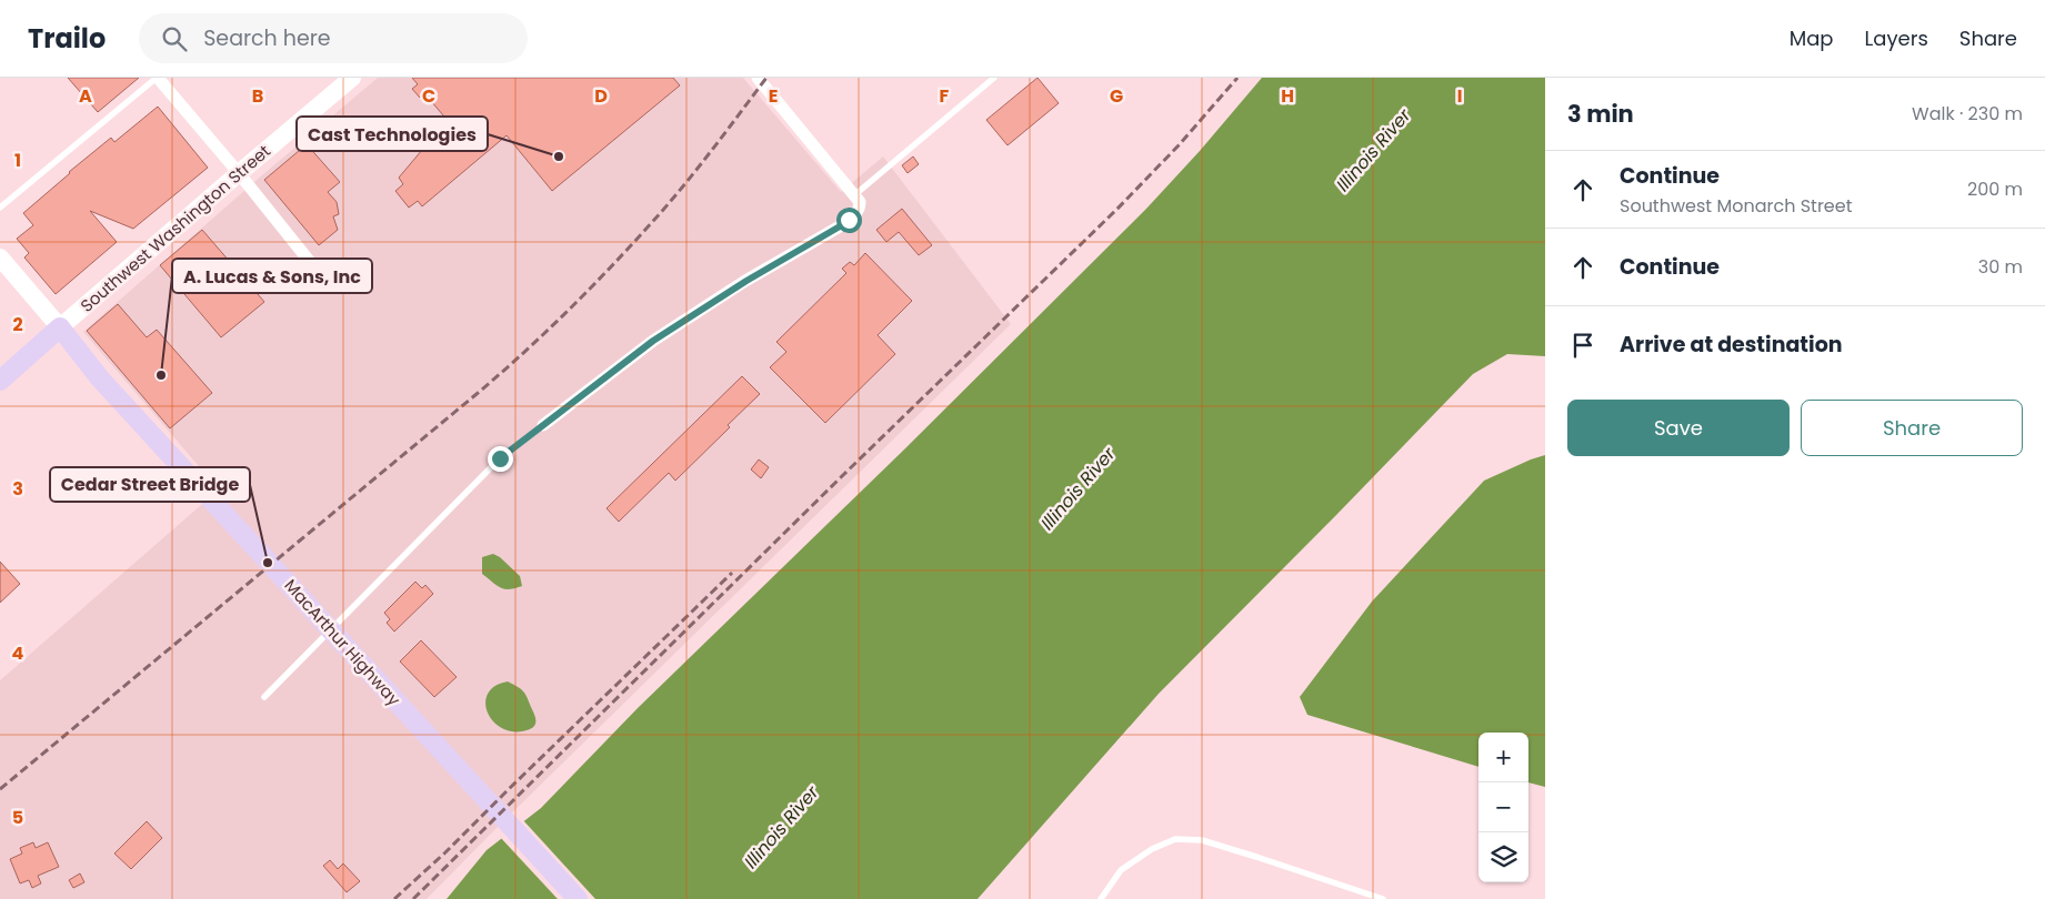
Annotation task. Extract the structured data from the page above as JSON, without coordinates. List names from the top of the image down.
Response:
{
  "streets": {
    "main road": ["Southwest Washington Street", "MacArthur Highway"]
  },
  "crossings": [
    ["Southwest Washington Street", "MacArthur Highway"]
  ],
  "water": ["Illinois River"],
  "places": ["Cast Technologies", "A. Lucas & Sons, Inc", "Cedar Street Bridge"],
  "page": {
    "header": "Trailo",
    "search": "Search here",
    "nav": ["Map", "Layers", "Share"],
    "heading": ["3 min", "Walk · 230 m"],
    "list": [
      ["Continue", "Southwest Monarch Street", "200 m"],
      ["Continue", "30 m"],
      "Arrive at destination"
    ],
    "buttons": ["Save", "Share"],
    "map_buttons": ["+", "−"]
  },
  "grid": {
    "columns": [
      "A",
      "B",
      "C",
      "D",
      "E",
      "F",
      "G",
      "H",
      "I"
    ],
    "rows": [
      "1",
      "2",
      "3",
      "4",
      "5"
    ]
  }
}
